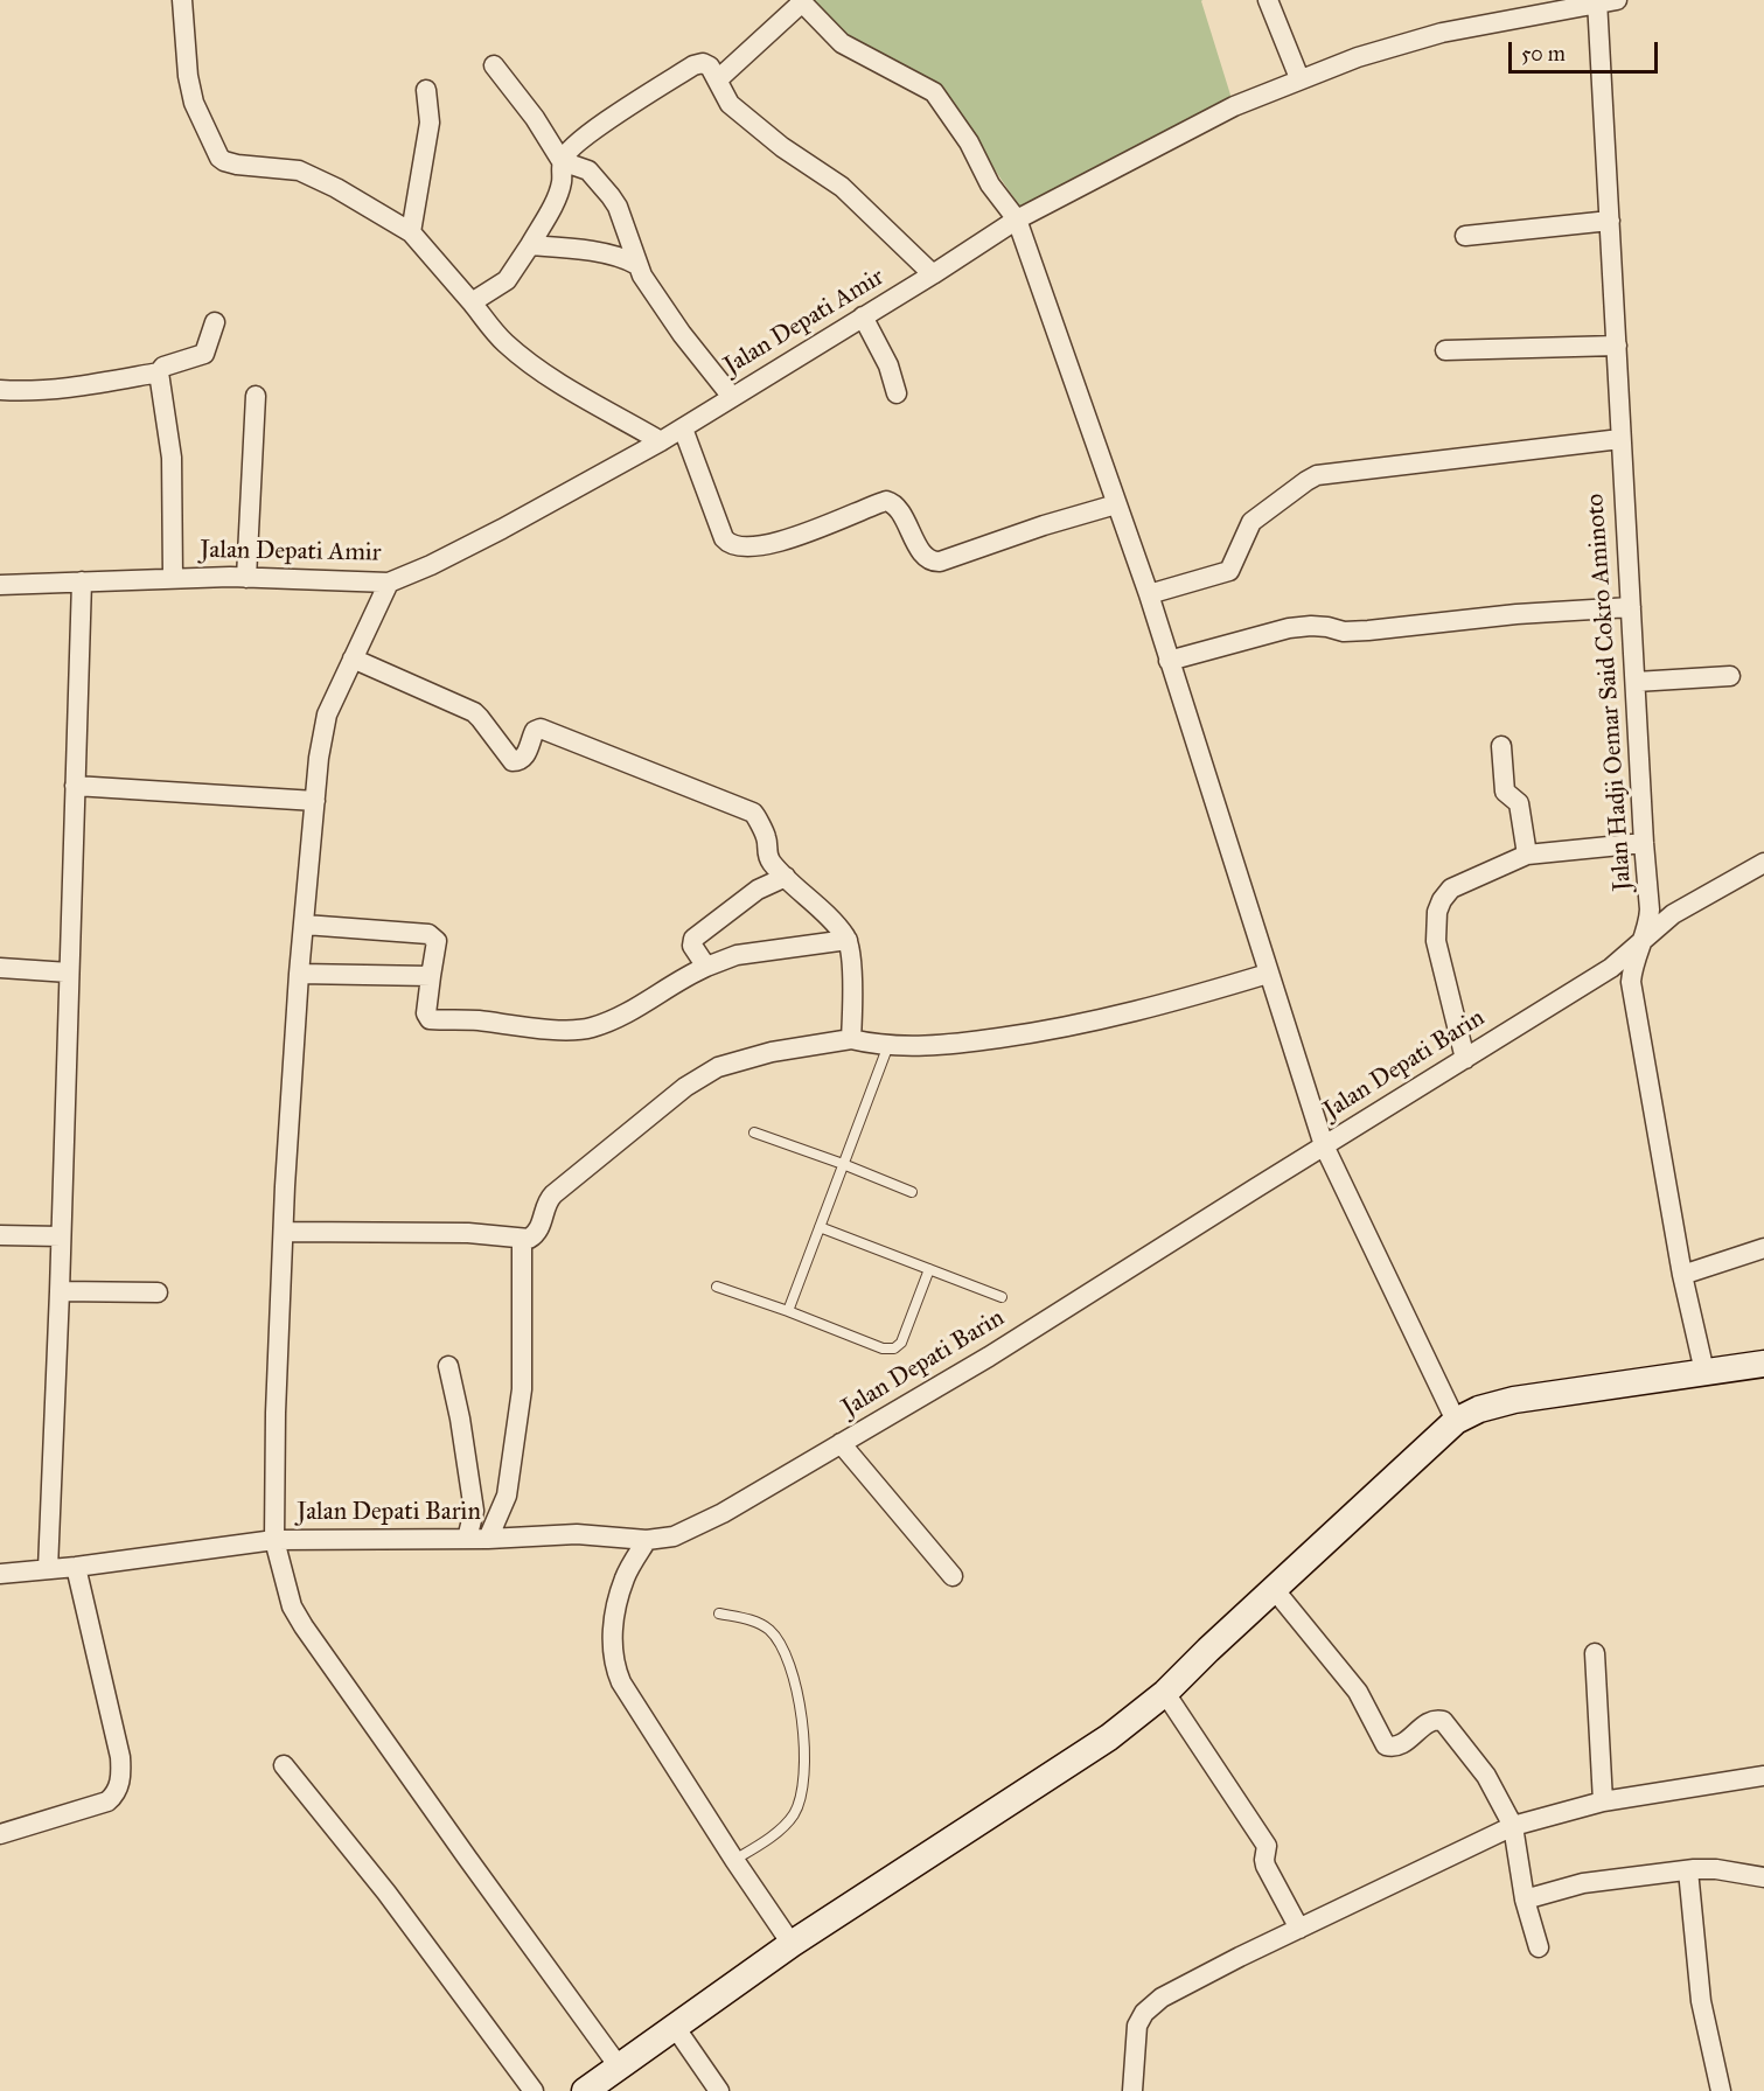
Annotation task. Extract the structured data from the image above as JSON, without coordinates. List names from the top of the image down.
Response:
{
  "streets": {
    "street": ["Jalan Depati Amir", "Jalan Hadji Oemar Said Cokro Aminoto", "Jalan Depati Barin"]
  },
  "crossings": [
    ["Jalan Depati Amir", "Jalan Hadji Oemar Said Cokro Aminoto"],
    ["Jalan Hadji Oemar Said Cokro Aminoto", "Jalan Depati Barin"]
  ],
  "scale_bar": "50 m"
}
